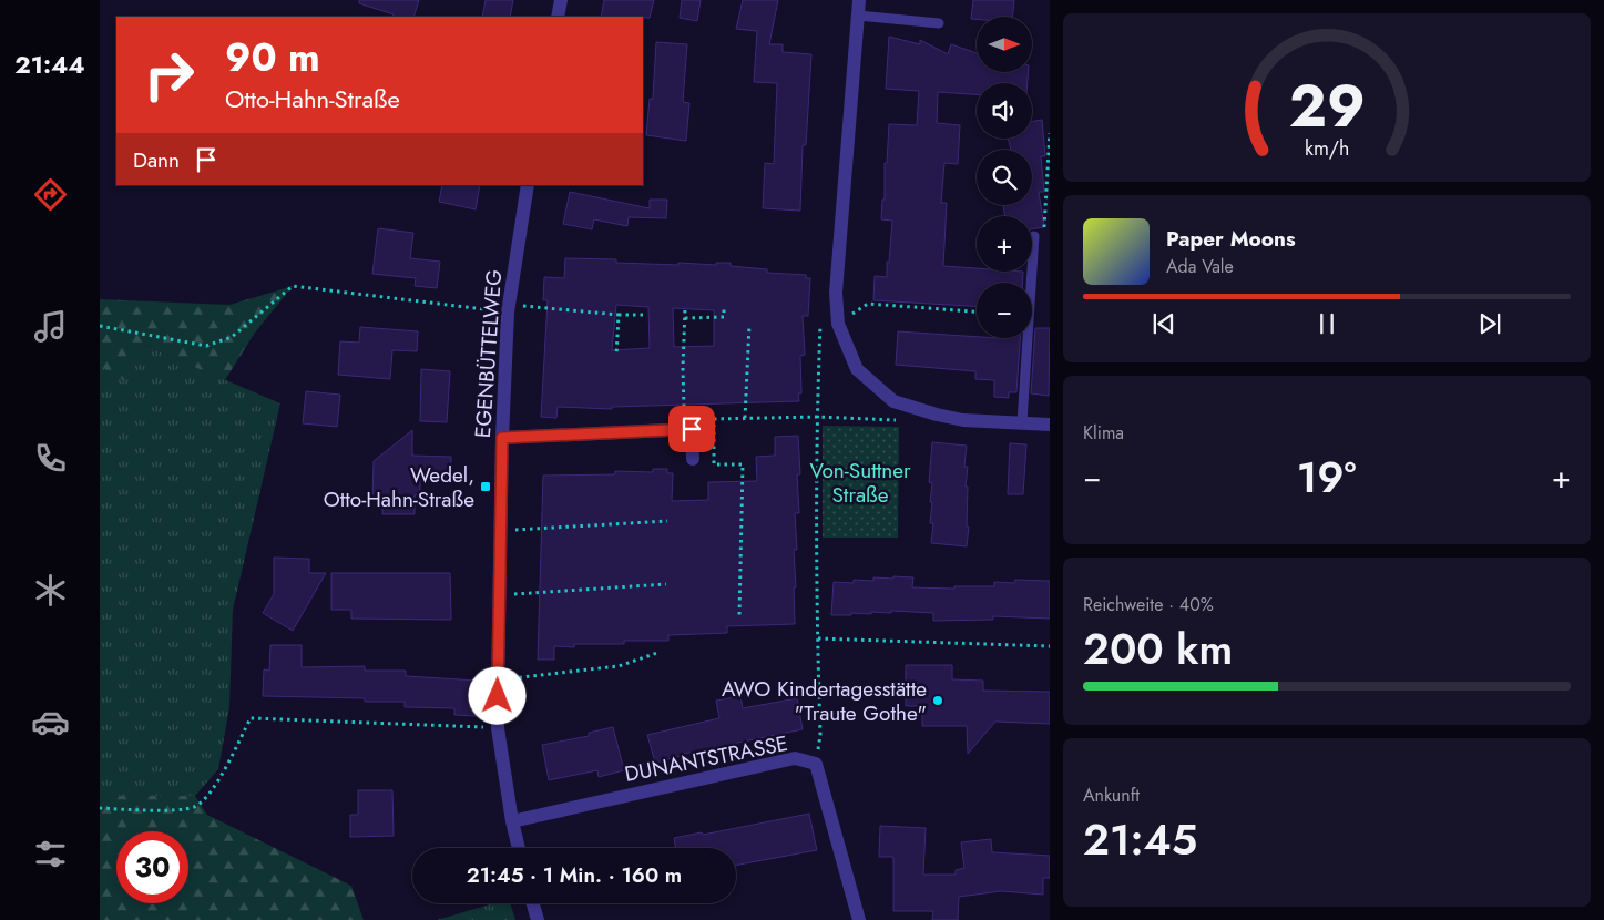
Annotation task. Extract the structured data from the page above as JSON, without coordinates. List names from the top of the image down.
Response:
{
  "streets": {
    "street": ["EGENBÜTTELWEG", "DUNANTSTRASSE"]
  },
  "crossings": [
    ["EGENBÜTTELWEG", "DUNANTSTRASSE"]
  ],
  "parks": ["Von-Suttner Straße"],
  "places": {
    "transit": ["Wedel, Otto-Hahn-Straße"],
    "other": ["AWO Kindertagesstätte \"Traute Gothe\""]
  },
  "north": "right",
  "page": {
    "tabs": "21:44",
    "map_buttons": ["+", "−"],
    "turn": ["90 m", "Otto-Hahn-Straße"],
    "then": "Dann",
    "song": ["Paper Moons", "Ada Vale"],
    "tile": [
      "Klima",
      ["Reichweite · 40%", "200 km"],
      ["Ankunft", "21:45"]
    ],
    "heat": ["−", "19°", "+"],
    "limit": "30",
    "trip": "21:45 · 1 Min. · 160 m",
    "gauge": ["29", "km/h"]
  }
}
